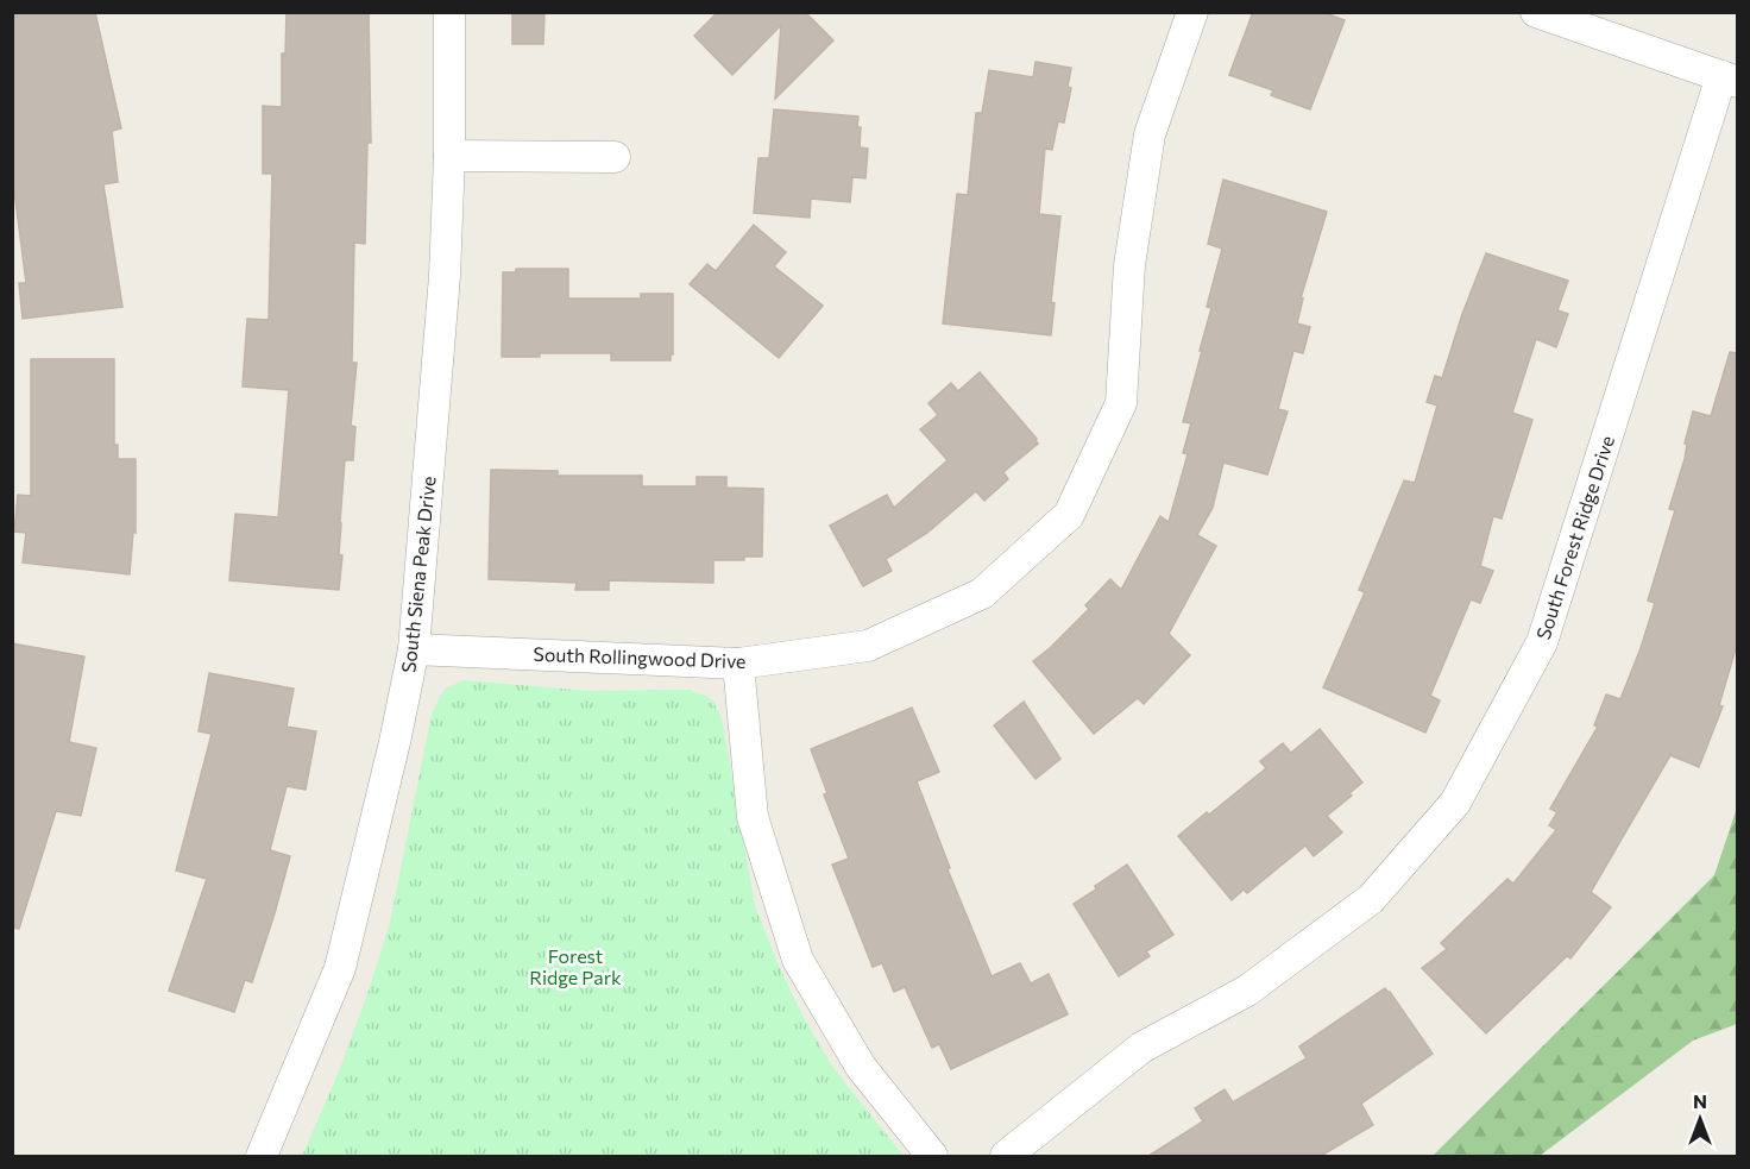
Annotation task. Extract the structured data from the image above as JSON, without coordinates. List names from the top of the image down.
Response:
{
  "streets": {
    "street": ["South Forest Ridge Drive", "South Siena Peak Drive", "South Rollingwood Drive"]
  },
  "crossings": [
    ["South Siena Peak Drive", "South Rollingwood Drive"]
  ],
  "parks": ["Forest Ridge Park"],
  "north": "top"
}
